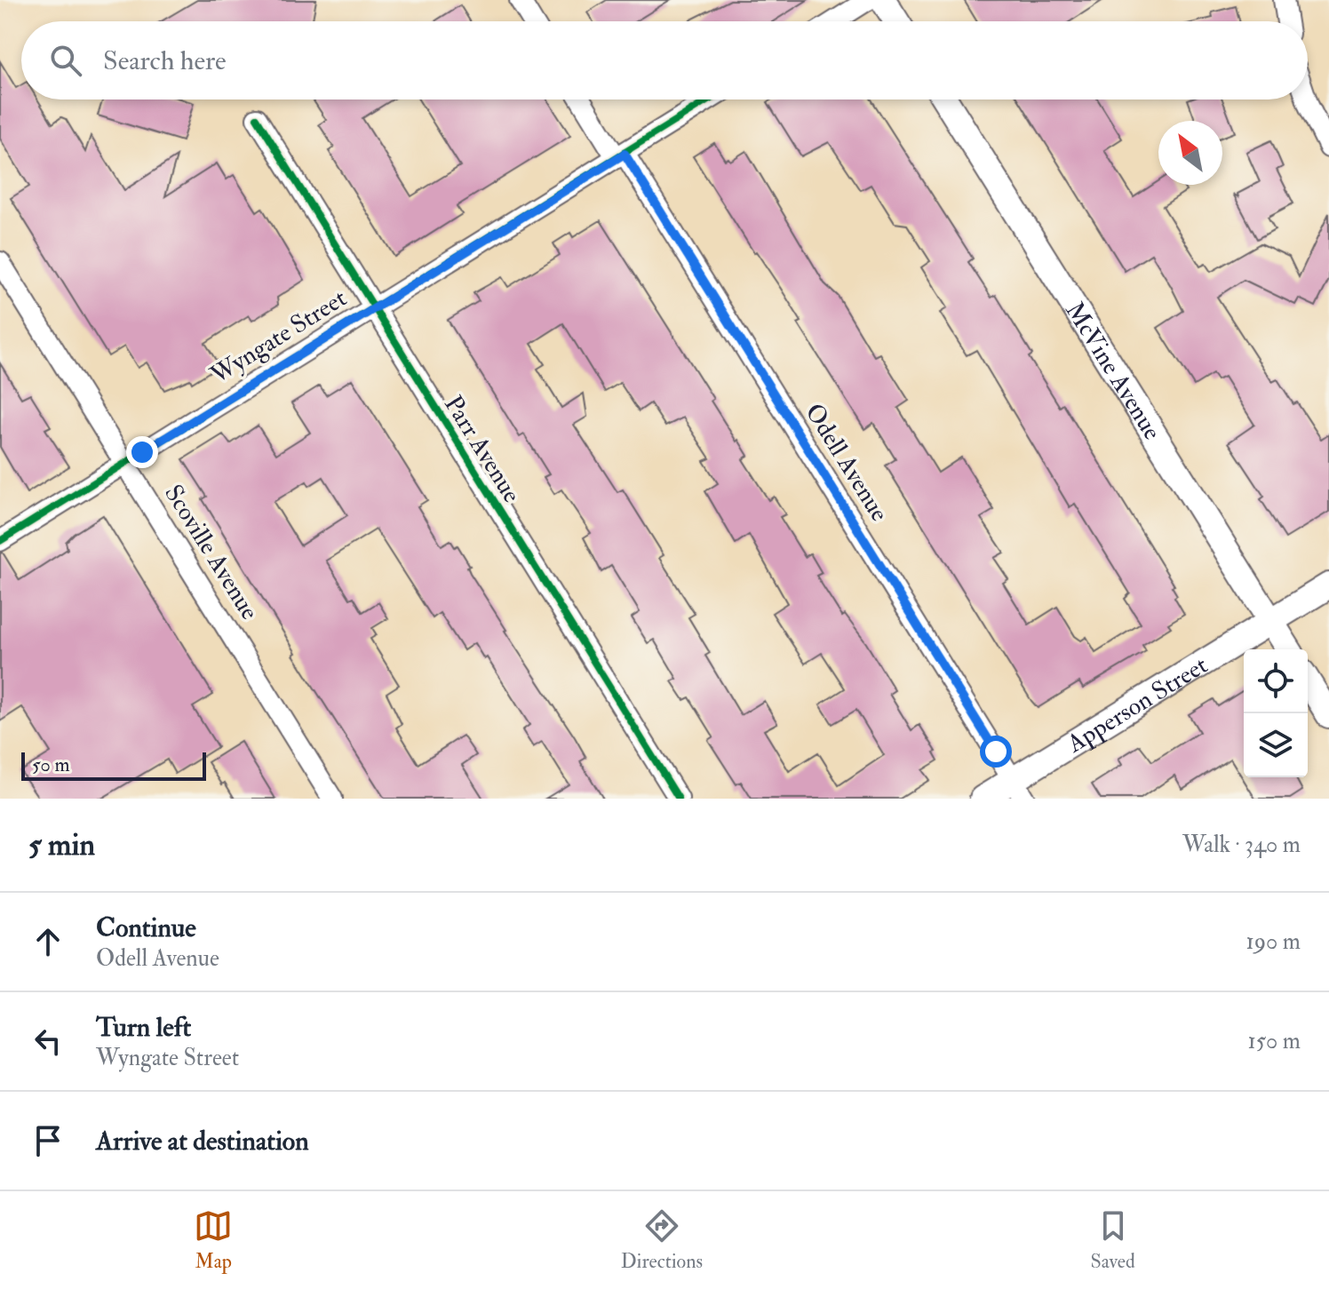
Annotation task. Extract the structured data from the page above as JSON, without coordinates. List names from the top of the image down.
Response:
{
  "streets": {
    "street": [
      "Wyngate Street",
      "McVine Avenue",
      "Parr Avenue",
      "Odell Avenue",
      "Scoville Avenue",
      "Apperson Street"
    ]
  },
  "crossings": [
    ["Wyngate Street", "Parr Avenue"],
    ["Wyngate Street", "Odell Avenue"],
    ["Wyngate Street", "Scoville Avenue"],
    ["McVine Avenue", "Apperson Street"],
    ["Odell Avenue", "Apperson Street"]
  ],
  "scale_bar": "50 m",
  "north": "top left",
  "page": {
    "search": "Search here",
    "scale": "50 m",
    "heading": ["5 min", "Walk · 340 m"],
    "list": [
      ["Continue", "Odell Avenue", "190 m"],
      ["Turn left", "Wyngate Street", "150 m"],
      "Arrive at destination"
    ],
    "nav": ["Map", "Directions", "Saved"]
  }
}
